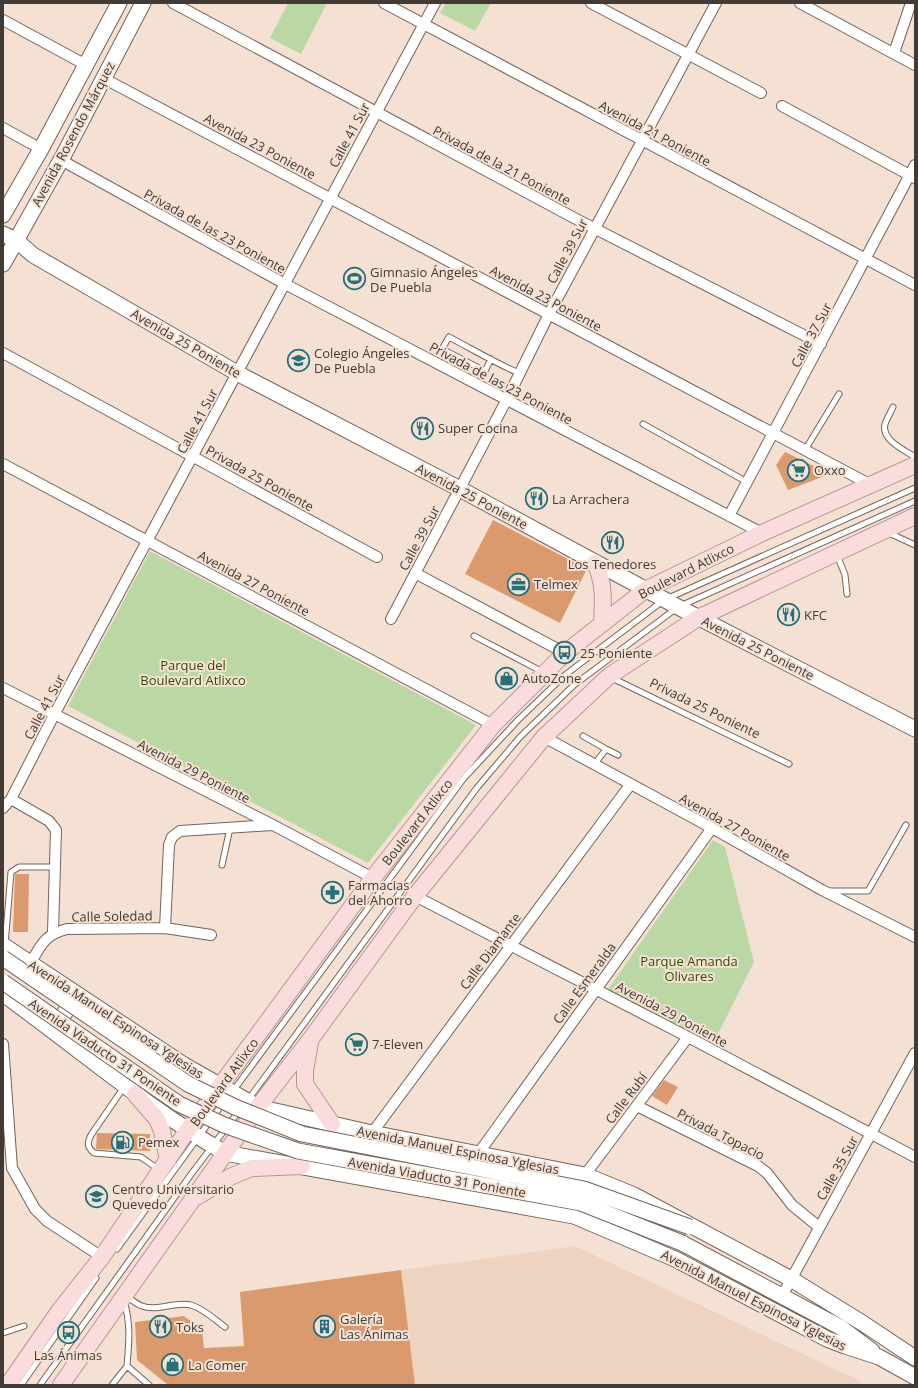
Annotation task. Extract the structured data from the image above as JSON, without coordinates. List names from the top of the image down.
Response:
{
  "streets": {
    "main road": [
      "Avenida Rosendo Márquez",
      "Avenida 25 Poniente",
      "Boulevard Atlixco",
      "Avenida Manuel Espinosa Yglesias",
      "Avenida Viaducto 31 Poniente"
    ],
    "street": [
      "Avenida 21 Poniente",
      "Calle 41 Sur",
      "Avenida 23 Poniente",
      "Privada de la 21 Poniente",
      "Privada de las 23 Poniente",
      "Calle 39 Sur",
      "Calle 37 Sur",
      "Privada 25 Poniente",
      "Avenida 27 Poniente",
      "Avenida 29 Poniente",
      "Calle Soledad",
      "Calle Diamante",
      "Calle Esmeralda",
      "Calle Rubí",
      "Privada Topacio",
      "Calle 35 Sur"
    ]
  },
  "crossings": [
    ["Avenida 21 Poniente", "Calle 41 Sur"],
    ["Avenida 21 Poniente", "Calle 39 Sur"],
    ["Avenida 21 Poniente", "Calle 37 Sur"],
    ["Avenida Rosendo Márquez", "Avenida 23 Poniente"],
    ["Avenida Rosendo Márquez", "Privada de las 23 Poniente"],
    ["Avenida Rosendo Márquez", "Avenida 25 Poniente"],
    ["Calle 41 Sur", "Avenida 23 Poniente"],
    ["Calle 41 Sur", "Privada de la 21 Poniente"],
    ["Calle 41 Sur", "Privada de las 23 Poniente"],
    ["Calle 41 Sur", "Avenida 25 Poniente"],
    ["Calle 41 Sur", "Privada 25 Poniente"],
    ["Calle 41 Sur", "Avenida 27 Poniente"],
    ["Calle 41 Sur", "Avenida 29 Poniente"],
    ["Avenida 23 Poniente", "Calle 39 Sur"],
    ["Avenida 23 Poniente", "Calle 37 Sur"],
    ["Avenida 23 Poniente", "Boulevard Atlixco"],
    ["Privada de la 21 Poniente", "Calle 39 Sur"],
    ["Privada de la 21 Poniente", "Calle 37 Sur"],
    ["Privada de las 23 Poniente", "Calle 39 Sur"],
    ["Privada de las 23 Poniente", "Calle 37 Sur"],
    ["Privada de las 23 Poniente", "Boulevard Atlixco"],
    ["Calle 39 Sur", "Avenida 25 Poniente"],
    ["Avenida 25 Poniente", "Boulevard Atlixco"],
    ["Boulevard Atlixco", "Avenida 27 Poniente"],
    ["Boulevard Atlixco", "Avenida 29 Poniente"],
    ["Boulevard Atlixco", "Avenida Manuel Espinosa Yglesias"],
    ["Avenida 27 Poniente", "Calle Diamante"],
    ["Avenida 27 Poniente", "Calle Esmeralda"],
    ["Avenida 29 Poniente", "Calle Diamante"],
    ["Avenida 29 Poniente", "Calle Esmeralda"],
    ["Avenida 29 Poniente", "Calle Rubí"],
    ["Avenida 29 Poniente", "Calle 35 Sur"],
    ["Calle Diamante", "Avenida Manuel Espinosa Yglesias"],
    ["Calle Esmeralda", "Avenida Manuel Espinosa Yglesias"],
    ["Avenida Manuel Espinosa Yglesias", "Avenida Viaducto 31 Poniente"],
    ["Avenida Manuel Espinosa Yglesias", "Calle Rubí"],
    ["Avenida Manuel Espinosa Yglesias", "Calle 35 Sur"],
    ["Avenida Viaducto 31 Poniente", "Calle 35 Sur"],
    ["Calle Rubí", "Privada Topacio"],
    ["Privada Topacio", "Calle 35 Sur"]
  ],
  "parks": ["Parque del Boulevard Atlixco", "Parque Amanda Olivares"],
  "places": {
    "sports": ["Gimnasio Ángeles De Puebla"],
    "school or university": ["Colegio Ángeles De Puebla", "Centro Universitario Quevedo"],
    "restaurant": [
      "Super Cocina",
      "La Arrachera",
      "Los Tenedores",
      "KFC",
      "Toks"
    ],
    "supermarket": ["Oxxo", "7-Eleven"],
    "office": ["Telmex"],
    "bus stop": ["25 Poniente", "Las Ánimas"],
    "shop": ["AutoZone", "La Comer"],
    "pharmacy": ["Farmacias del Ahorro"],
    "fuel station": ["Pemex"],
    "building": ["Galería Las Ánimas"]
  }
}
